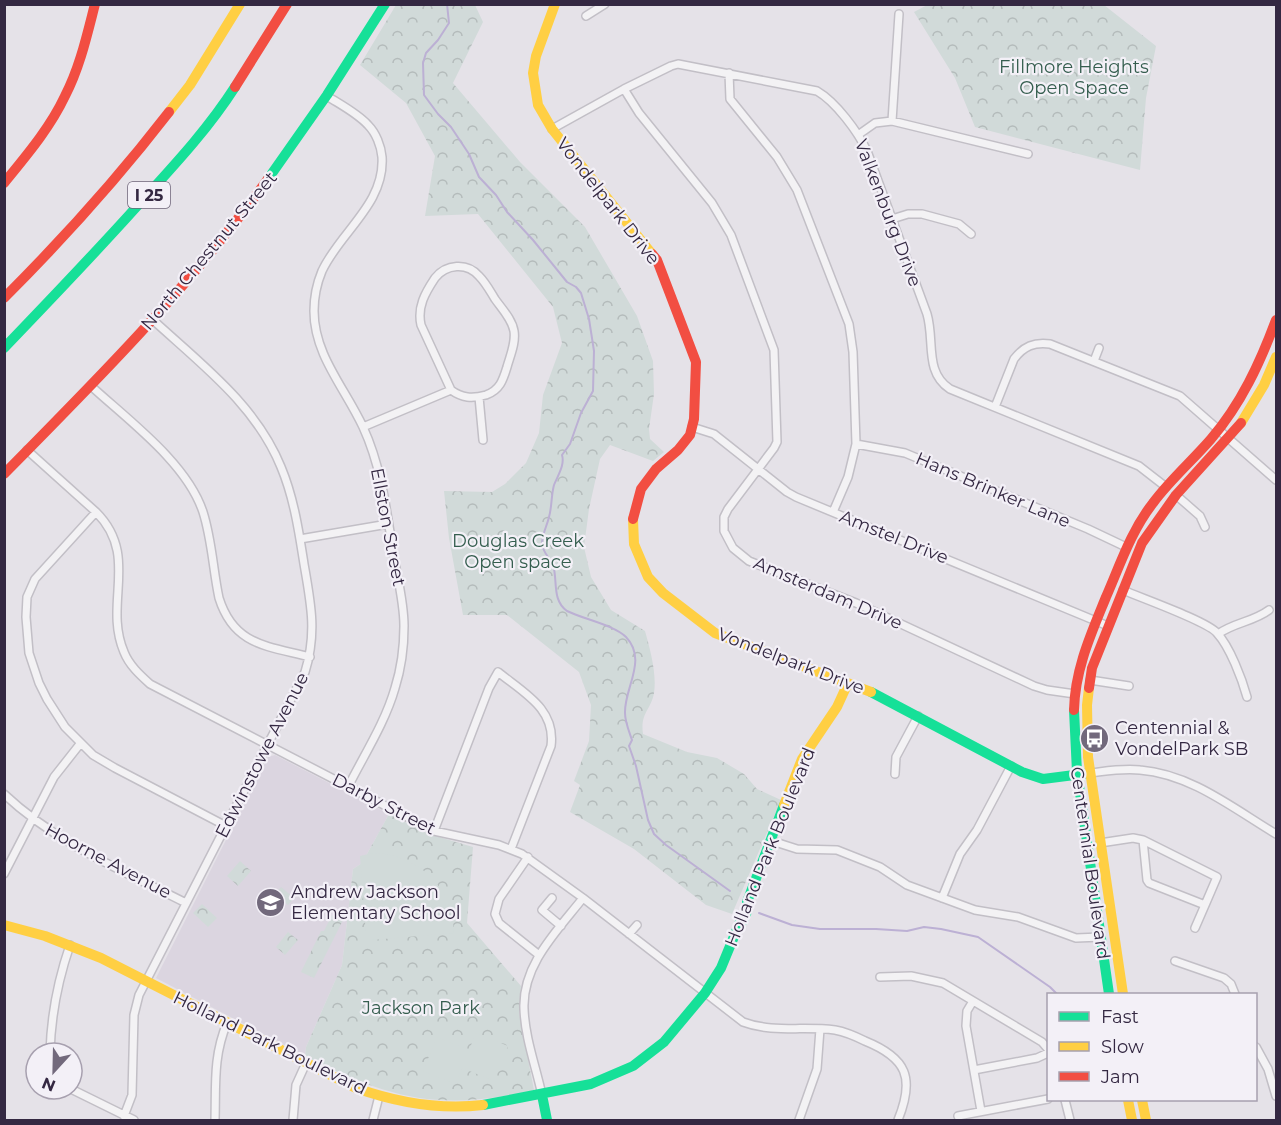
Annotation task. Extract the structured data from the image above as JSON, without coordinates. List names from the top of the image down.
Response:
{
  "streets": {
    "main road": [
      "I 25",
      "Vondelpark Drive",
      "North Chestnut Street",
      "Holland Park Boulevard",
      "Centennial Boulevard"
    ],
    "street": [
      "Valkenburg Drive",
      "Hans Brinker Lane",
      "Ellston Street",
      "Amstel Drive",
      "Amsterdam Drive",
      "Edwinstowe Avenue",
      "Darby Street",
      "Hoorne Avenue"
    ]
  },
  "crossings": [
    ["Vondelpark Drive", "Valkenburg Drive"],
    ["Vondelpark Drive", "Amstel Drive"],
    ["Vondelpark Drive", "Holland Park Boulevard"],
    ["Vondelpark Drive", "Centennial Boulevard"],
    ["Valkenburg Drive", "Amsterdam Drive"],
    ["Valkenburg Drive", "Centennial Boulevard"],
    ["North Chestnut Street", "Ellston Street"],
    ["North Chestnut Street", "Edwinstowe Avenue"],
    ["North Chestnut Street", "Darby Street"],
    ["Hans Brinker Lane", "Centennial Boulevard"],
    ["Ellston Street", "Darby Street"],
    ["Amstel Drive", "Amsterdam Drive"],
    ["Amstel Drive", "Centennial Boulevard"],
    ["Amsterdam Drive", "Centennial Boulevard"],
    ["Edwinstowe Avenue", "Darby Street"],
    ["Edwinstowe Avenue", "Holland Park Boulevard"],
    ["Edwinstowe Avenue", "Hoorne Avenue"],
    ["Darby Street", "Holland Park Boulevard"]
  ],
  "parks": ["Fillmore Heights Open Space", "Douglas Creek Open space", "Jackson Park"],
  "places": {
    "bus stop": ["Centennial & VondelPark SB"],
    "school or university": ["Andrew Jackson Elementary School"]
  },
  "legend": ["Fast", "Slow", "Jam"],
  "north": "bottom"
}
